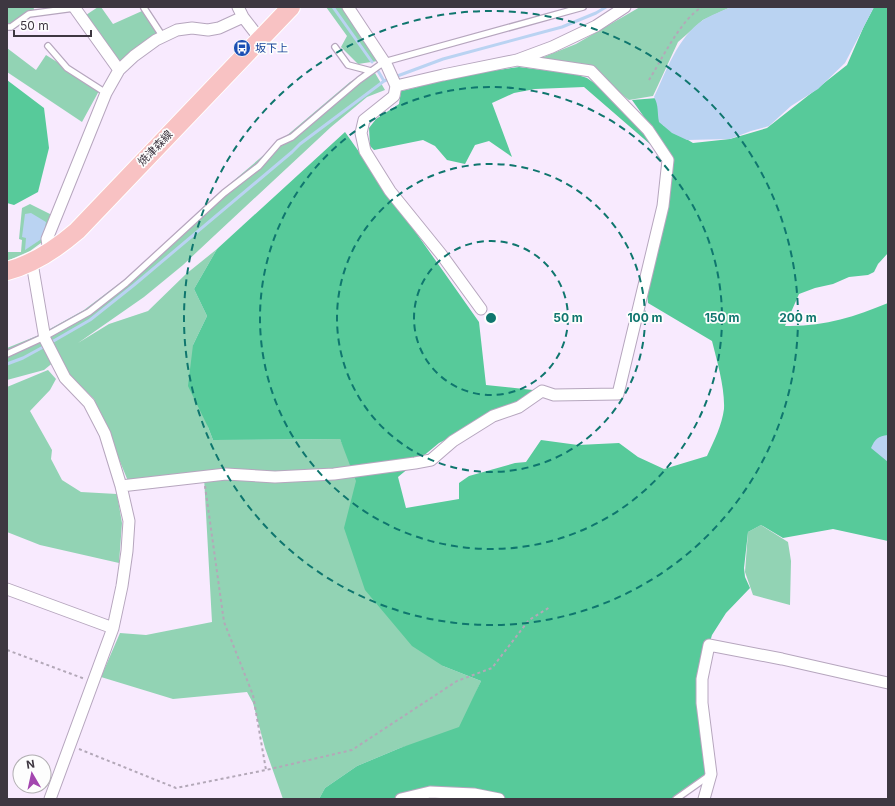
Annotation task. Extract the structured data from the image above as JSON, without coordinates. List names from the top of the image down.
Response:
{
  "streets": {
    "main road": ["焼津森線"]
  },
  "places": {
    "bus stop": ["坂下上"]
  },
  "scale_bar": "50 m",
  "north": "top",
  "rings": [
    "50 m",
    "100 m",
    "150 m",
    "200 m"
  ]
}
